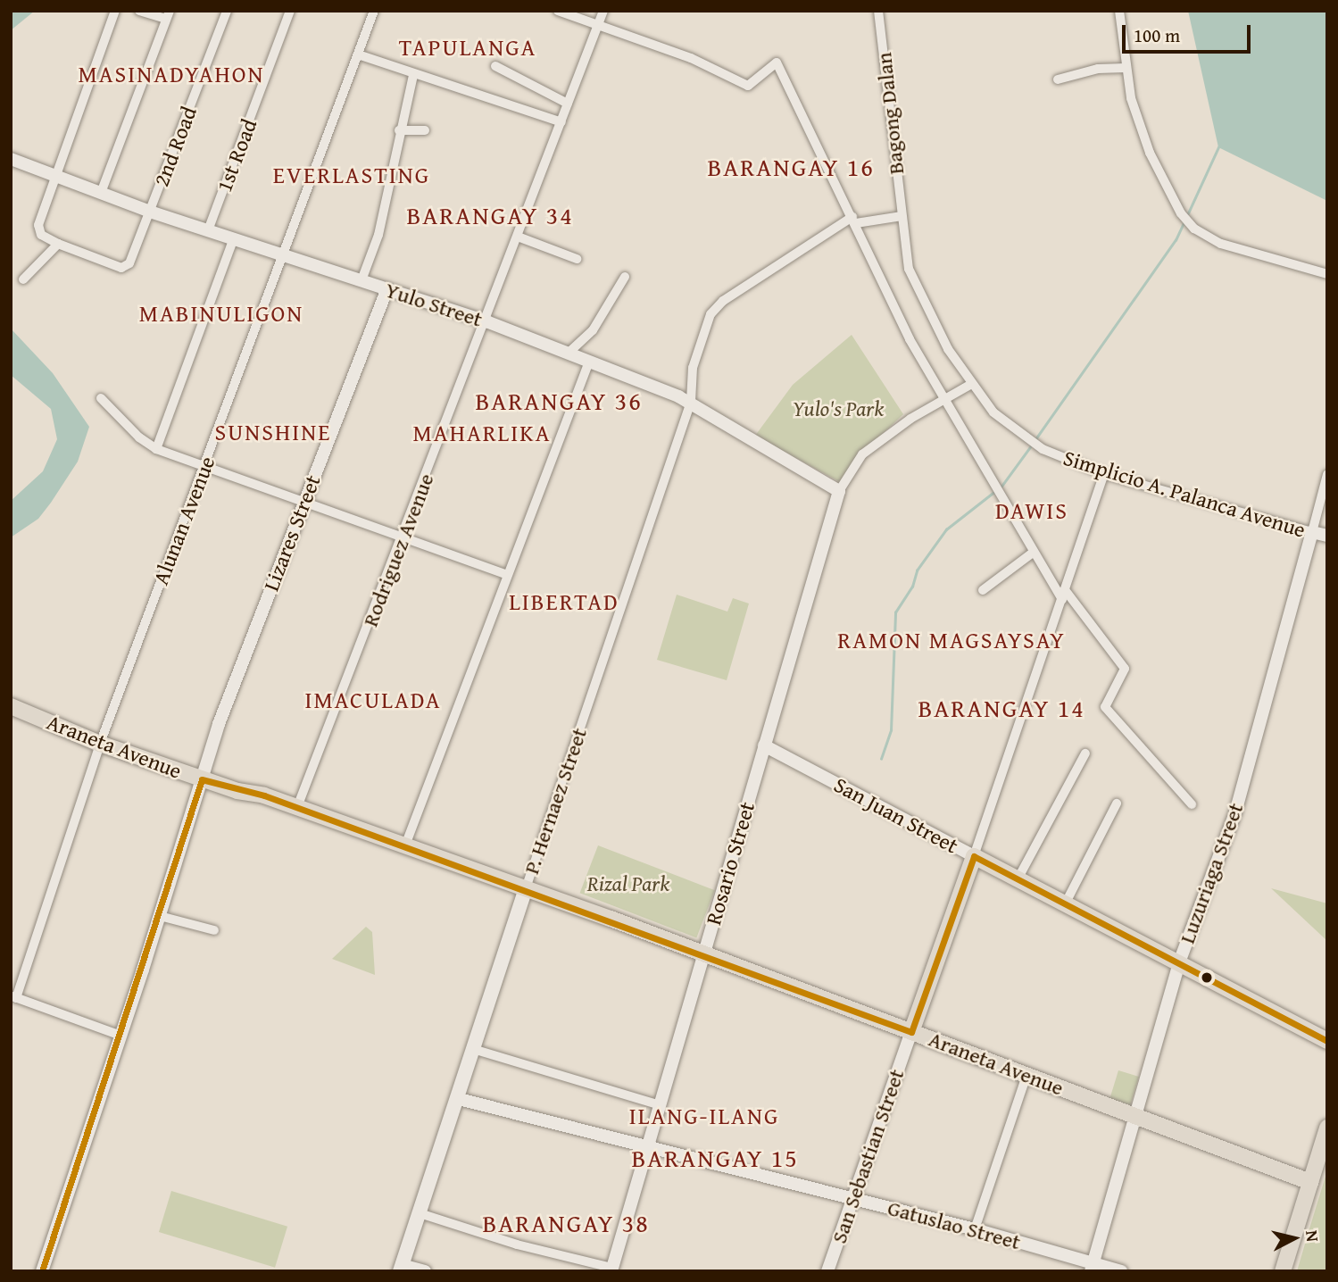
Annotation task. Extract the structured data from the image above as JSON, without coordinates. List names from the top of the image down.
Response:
{
  "streets": {
    "main road": [
      "Araneta Avenue",
      "P. Hernaez Street",
      "San Juan Street",
      "San Sebastian Street"
    ],
    "street": [
      "Bagong Dalan",
      "2nd Road",
      "1st Road",
      "Yulo Street",
      "Simplicio A. Palanca Avenue",
      "Alunan Avenue",
      "Lizares Street",
      "Rodriguez Avenue",
      "Rosario Street",
      "Luzuriaga Street",
      "Gatuslao Street"
    ]
  },
  "crossings": [
    ["Bagong Dalan", "Simplicio A. Palanca Avenue"],
    ["2nd Road", "Yulo Street"],
    ["1st Road", "Yulo Street"],
    ["Yulo Street", "Alunan Avenue"],
    ["Yulo Street", "Lizares Street"],
    ["Yulo Street", "Rodriguez Avenue"],
    ["Yulo Street", "P. Hernaez Street"],
    ["Yulo Street", "Rosario Street"],
    ["Simplicio A. Palanca Avenue", "Luzuriaga Street"],
    ["Simplicio A. Palanca Avenue", "San Sebastian Street"],
    ["Alunan Avenue", "Araneta Avenue"],
    ["Lizares Street", "Araneta Avenue"],
    ["Rodriguez Avenue", "Araneta Avenue"],
    ["Araneta Avenue", "P. Hernaez Street"],
    ["Araneta Avenue", "Rosario Street"],
    ["Araneta Avenue", "Luzuriaga Street"],
    ["Araneta Avenue", "San Sebastian Street"],
    ["P. Hernaez Street", "Gatuslao Street"],
    ["San Juan Street", "Rosario Street"],
    ["San Juan Street", "Luzuriaga Street"],
    ["San Juan Street", "San Sebastian Street"],
    ["Rosario Street", "Gatuslao Street"],
    ["Luzuriaga Street", "Gatuslao Street"],
    ["San Sebastian Street", "Gatuslao Street"]
  ],
  "districts": [
    "TAPULANGA",
    "MASINADYAHON",
    "BARANGAY 16",
    "EVERLASTING",
    "BARANGAY 34",
    "MABINULIGON",
    "BARANGAY 36",
    "SUNSHINE",
    "MAHARLIKA",
    "DAWIS",
    "LIBERTAD",
    "RAMON MAGSAYSAY",
    "IMACULADA",
    "BARANGAY 14",
    "ILANG-ILANG",
    "BARANGAY 15",
    "BARANGAY 38"
  ],
  "parks": ["Yulo's Park", "Rizal Park"],
  "scale_bar": "100 m",
  "north": "right"
}
